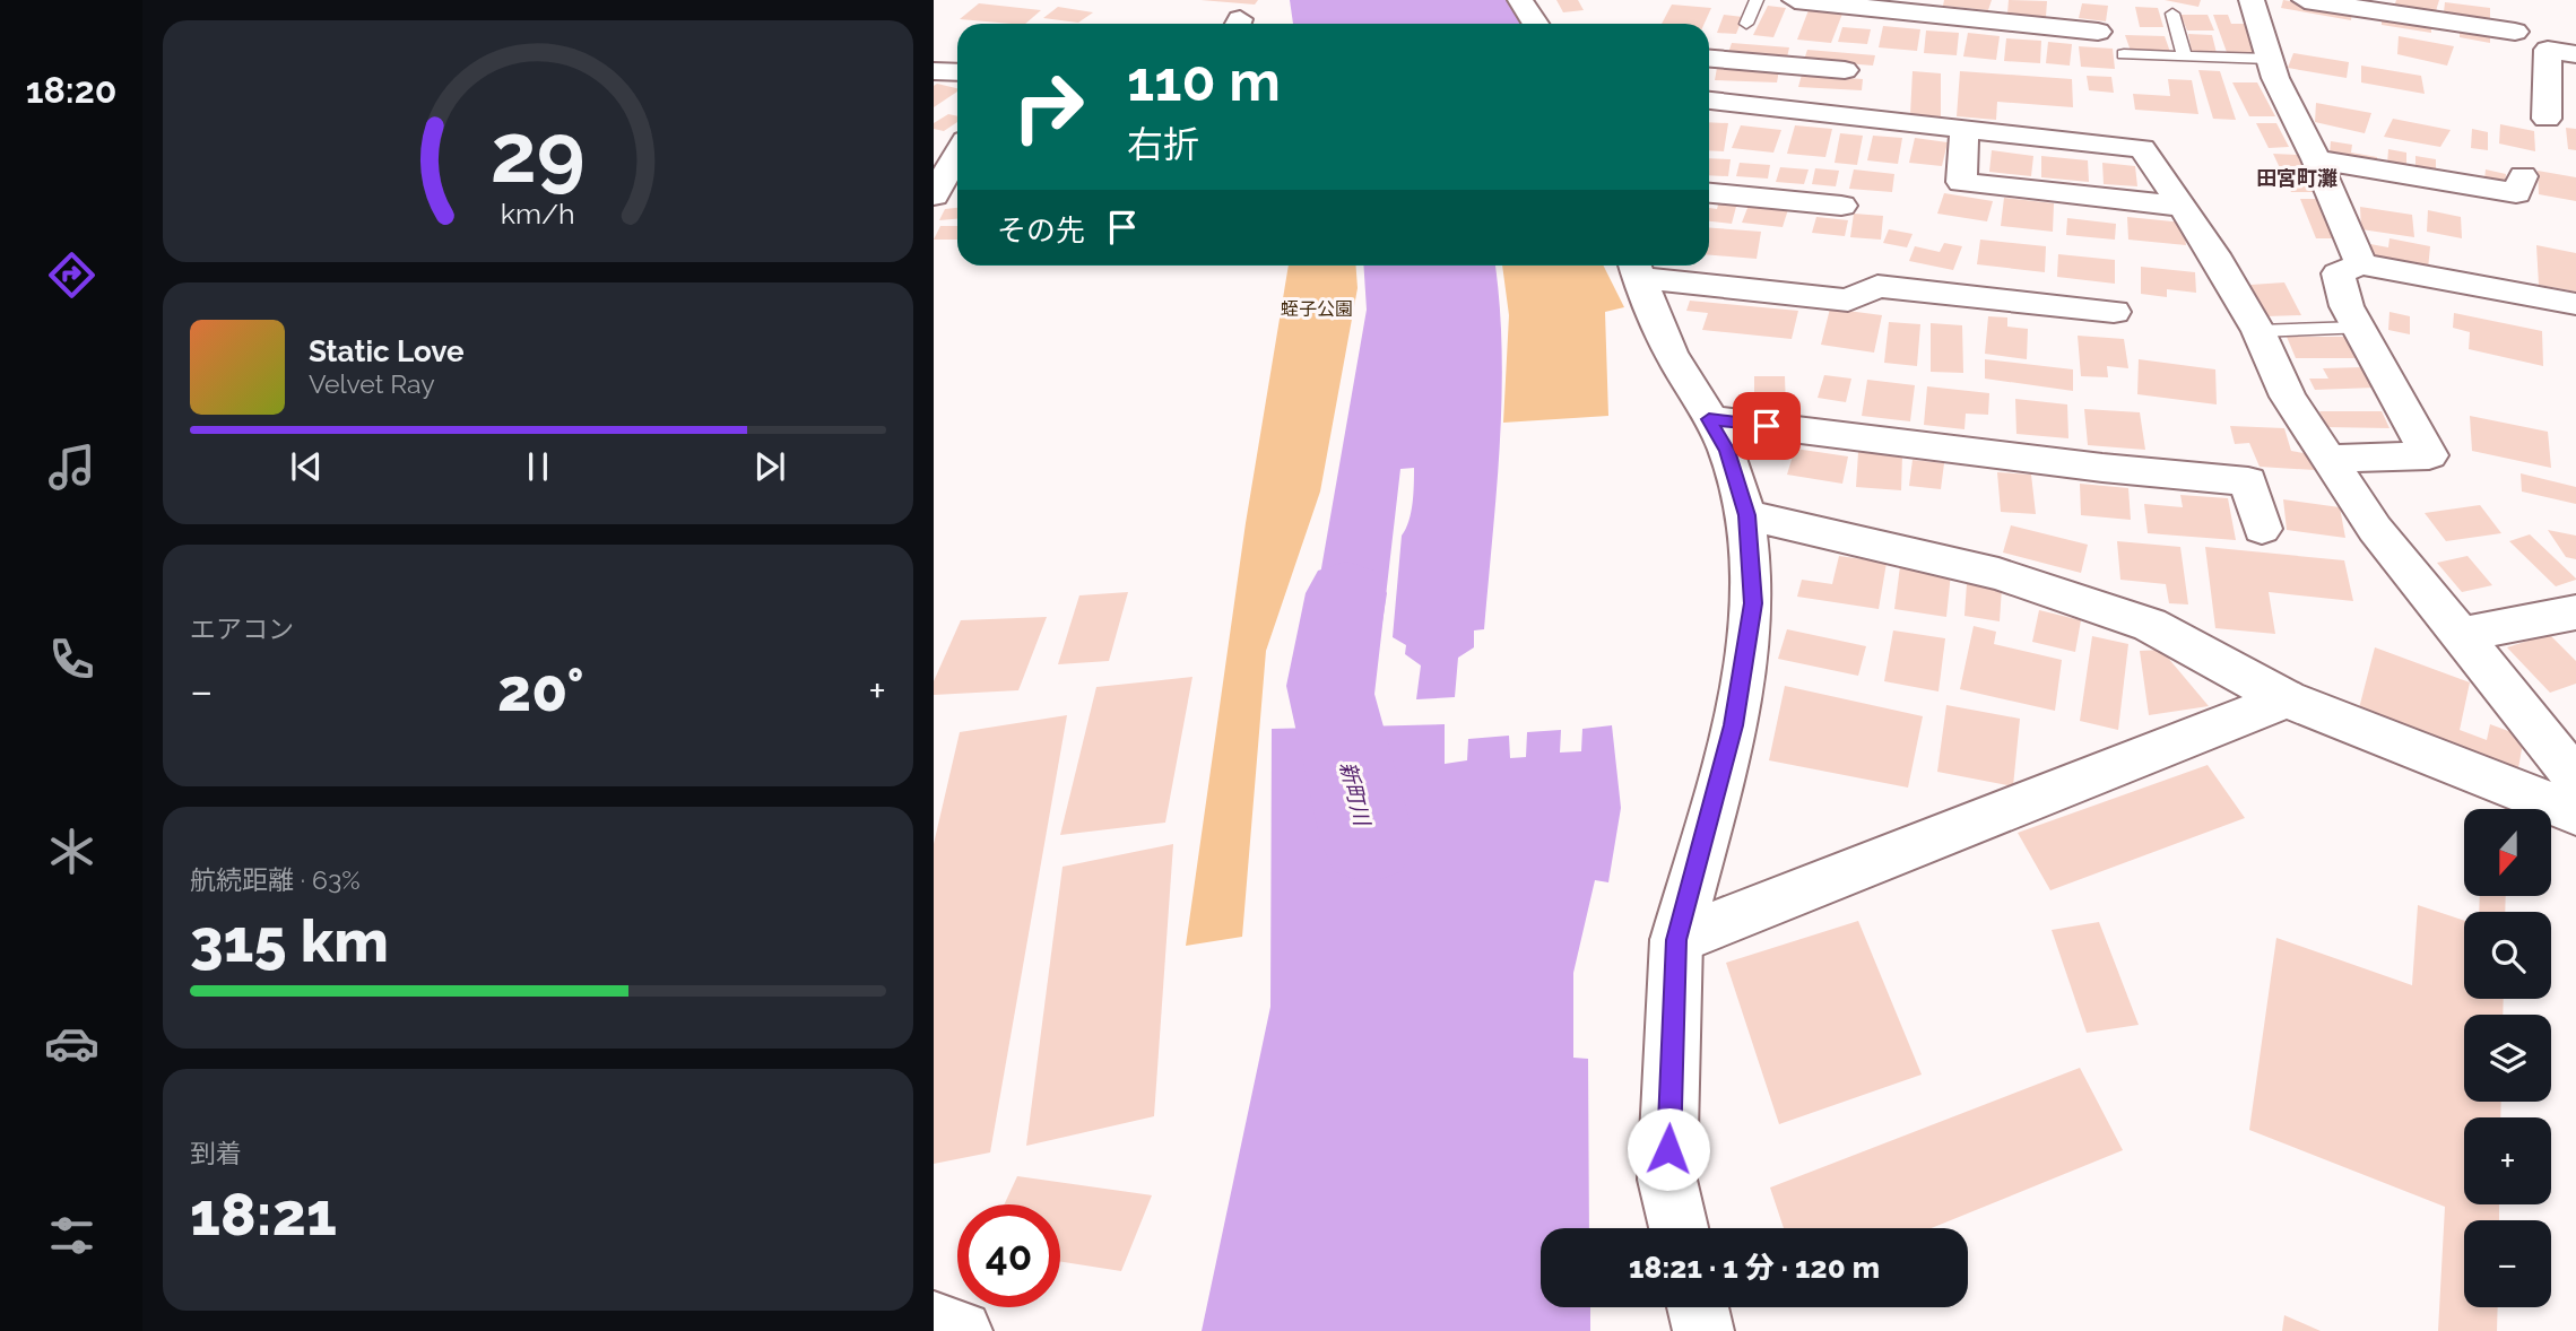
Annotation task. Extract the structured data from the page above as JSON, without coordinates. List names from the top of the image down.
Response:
{
  "districts": ["田宮町灘"],
  "water": ["新町川"],
  "parks": ["蛭子公園"],
  "north": "bottom",
  "page": {
    "tabs": "18:20",
    "turn": ["110 m", "右折"],
    "then": "その先",
    "song": ["Static Love", "Velvet Ray"],
    "tile": [
      "エアコン",
      ["航続距離 · 63%", "315 km"],
      ["到着", "18:21"]
    ],
    "heat": ["−", "20°", "+"],
    "map_buttons": ["+", "−"],
    "limit": "40",
    "trip": "18:21 · 1 分 · 120 m",
    "gauge": ["29", "km/h"]
  }
}
